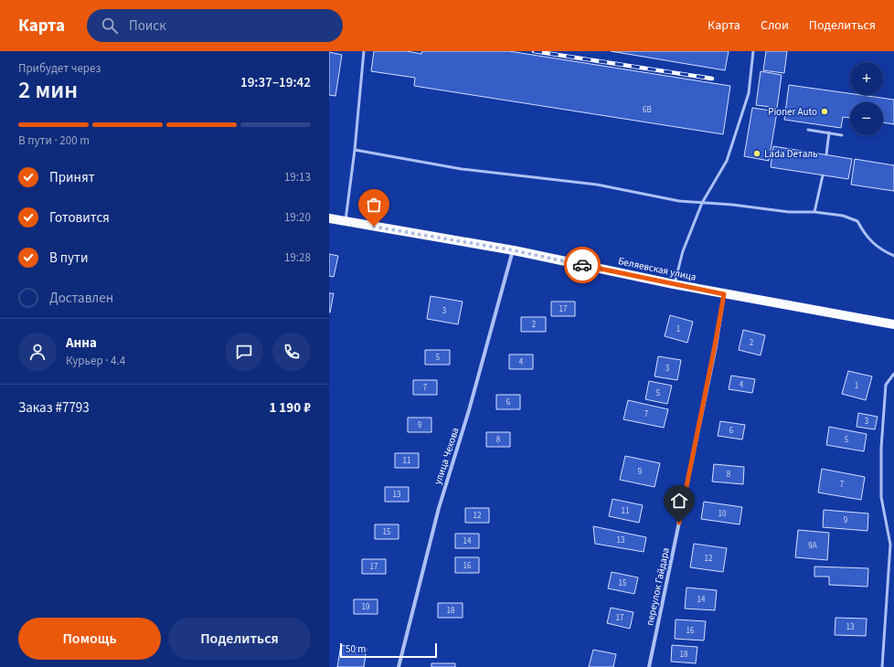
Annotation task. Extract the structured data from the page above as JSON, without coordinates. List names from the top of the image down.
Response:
{
  "streets": {
    "main road": ["Беляевская улица"],
    "street": ["улица Чехова", "переулок Гайдара"]
  },
  "crossings": [
    ["Беляевская улица", "улица Чехова"],
    ["Беляевская улица", "переулок Гайдара"]
  ],
  "places": ["Pioner Auto", "Lada Dеталь"],
  "house_numbers": [
    "6В",
    "17",
    "3",
    "2",
    "1",
    "2",
    "5",
    "4",
    "3",
    "4",
    "1",
    "7",
    "5",
    "6",
    "7",
    "3",
    "9",
    "6",
    "8",
    "5",
    "11",
    "9",
    "8",
    "7",
    "13",
    "11",
    "10",
    "12",
    "9",
    "15",
    "13",
    "14",
    "9А",
    "12",
    "16",
    "17",
    "15",
    "14",
    "19",
    "18",
    "17",
    "13",
    "16",
    "18"
  ],
  "scale_bar": "50 m",
  "page": {
    "header": "Карта",
    "search": "Поиск",
    "nav": ["Карта", "Слои", "Поделиться"],
    "heading": ["2 мин", "Прибудет через", "19:37–19:42"],
    "panel": [
      "Анна",
      "Курьер · 4.4",
      "Заказ #7793",
      "1 190 ₽"
    ],
    "map_buttons": ["+", "−"],
    "bar": "В пути · 200 m",
    "list": [
      ["Принят", "19:13"],
      ["Готовится", "19:20"],
      ["В пути", "19:28"],
      "Доставлен"
    ],
    "buttons": ["Помощь", "Поделиться"],
    "scale": "50 m"
  }
}
